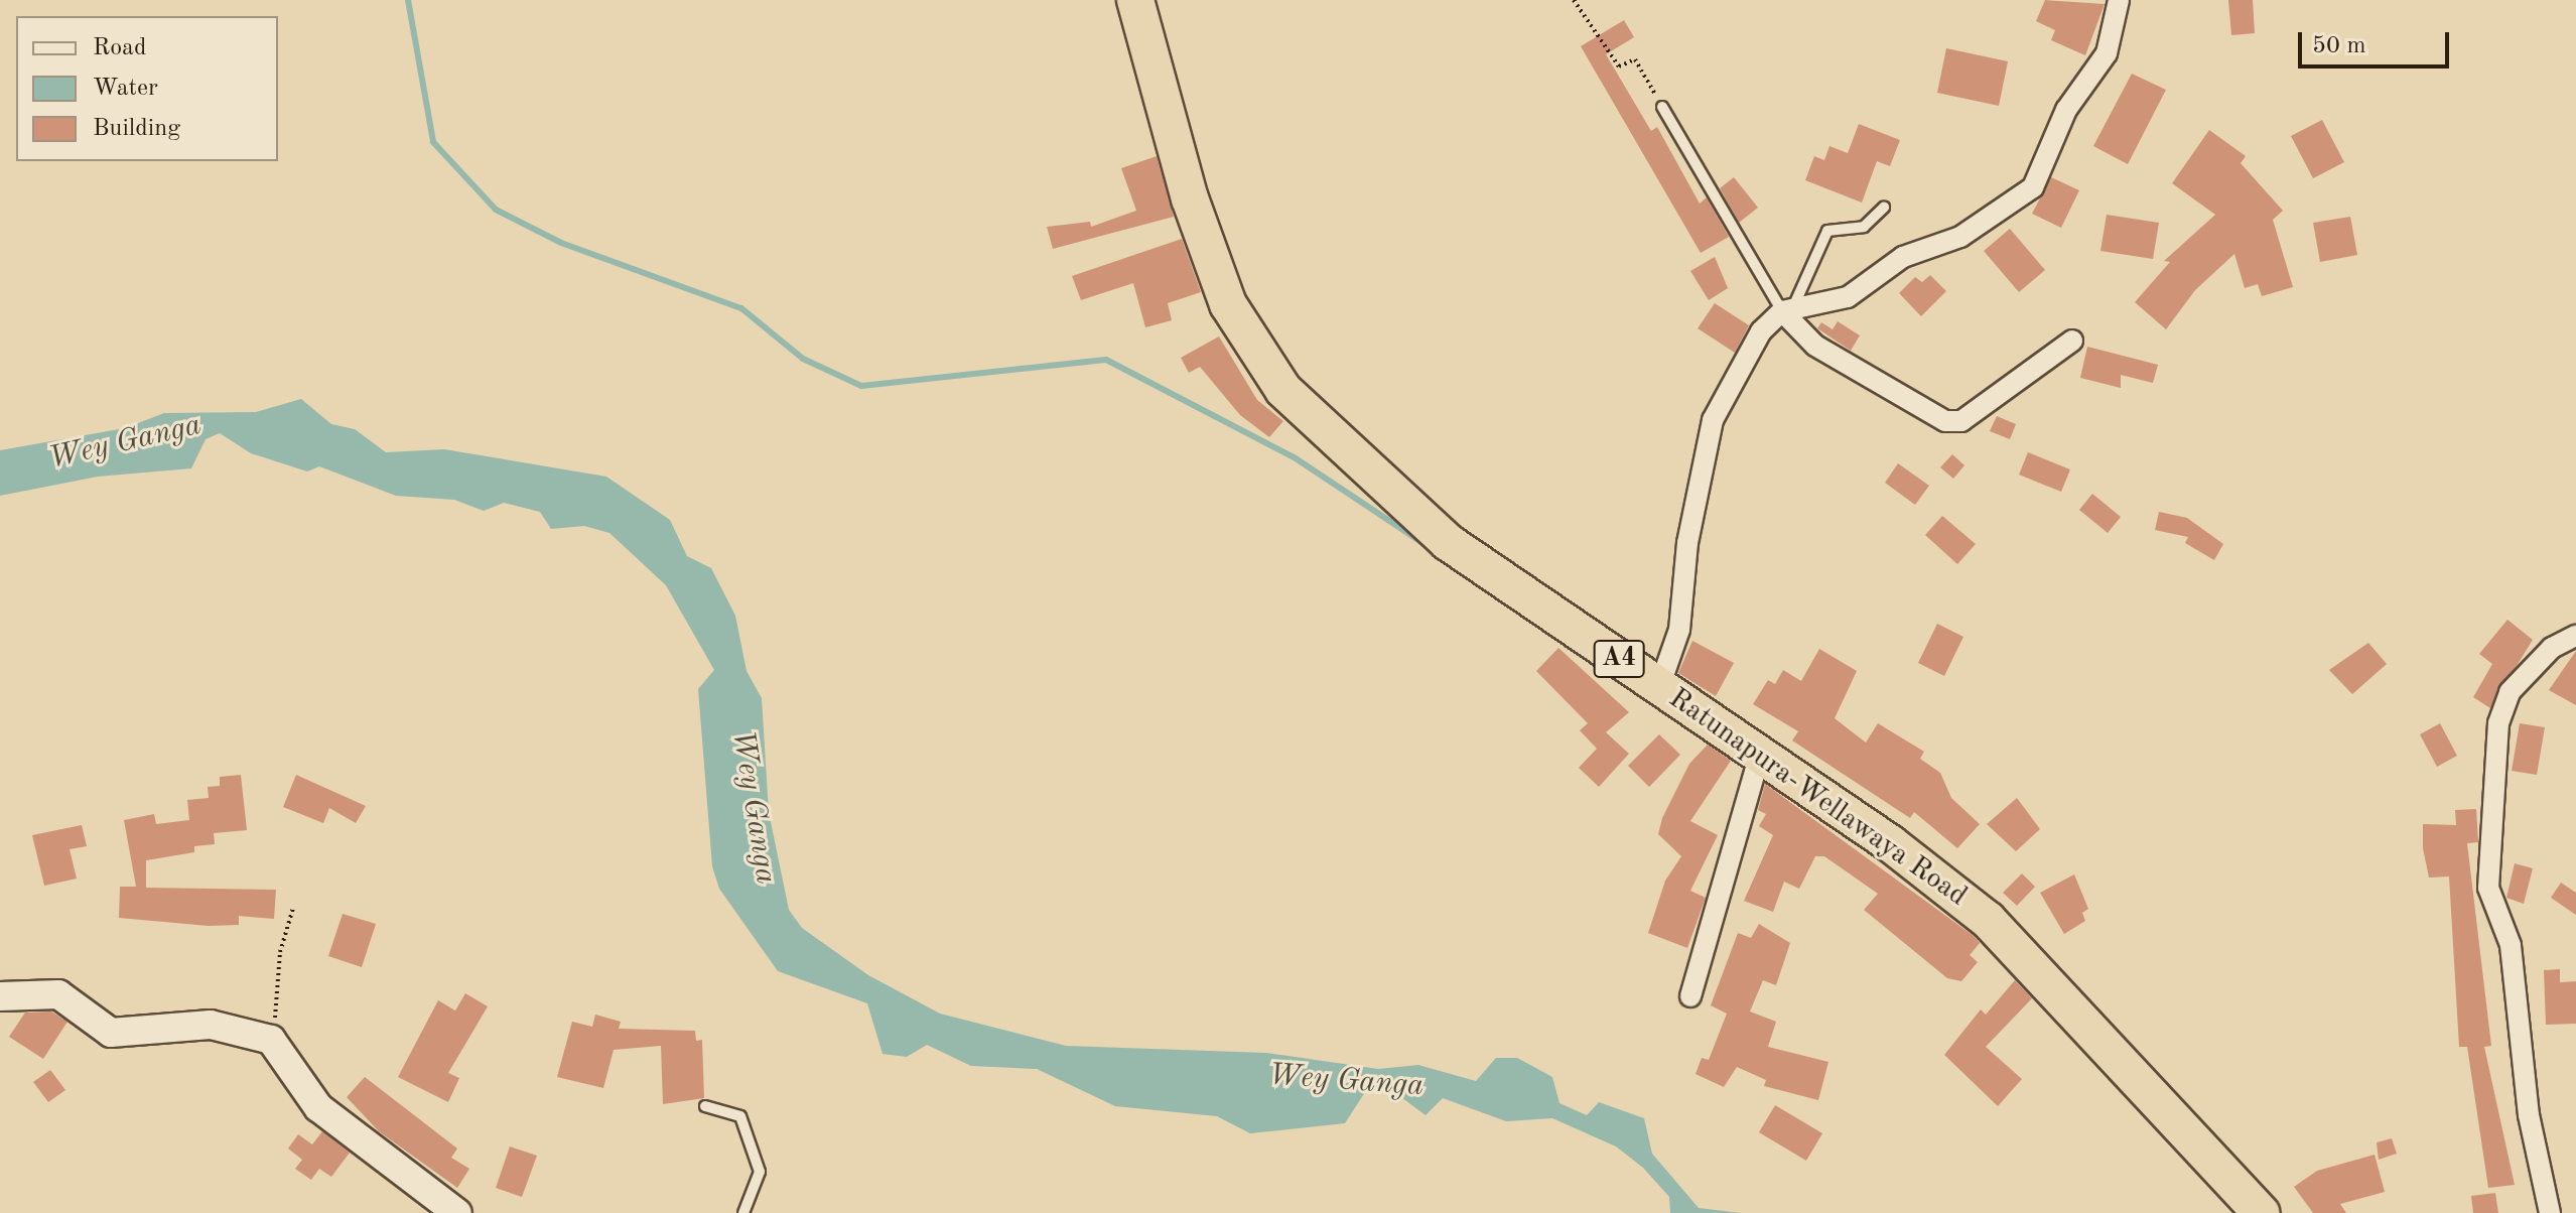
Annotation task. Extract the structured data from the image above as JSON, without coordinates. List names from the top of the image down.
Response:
{
  "streets": {
    "highway": ["A4", "Ratunapura-Wellawaya Road"]
  },
  "water": ["Wey Ganga"],
  "legend": ["Road", "Water", "Building"],
  "scale_bar": "50 m"
}
